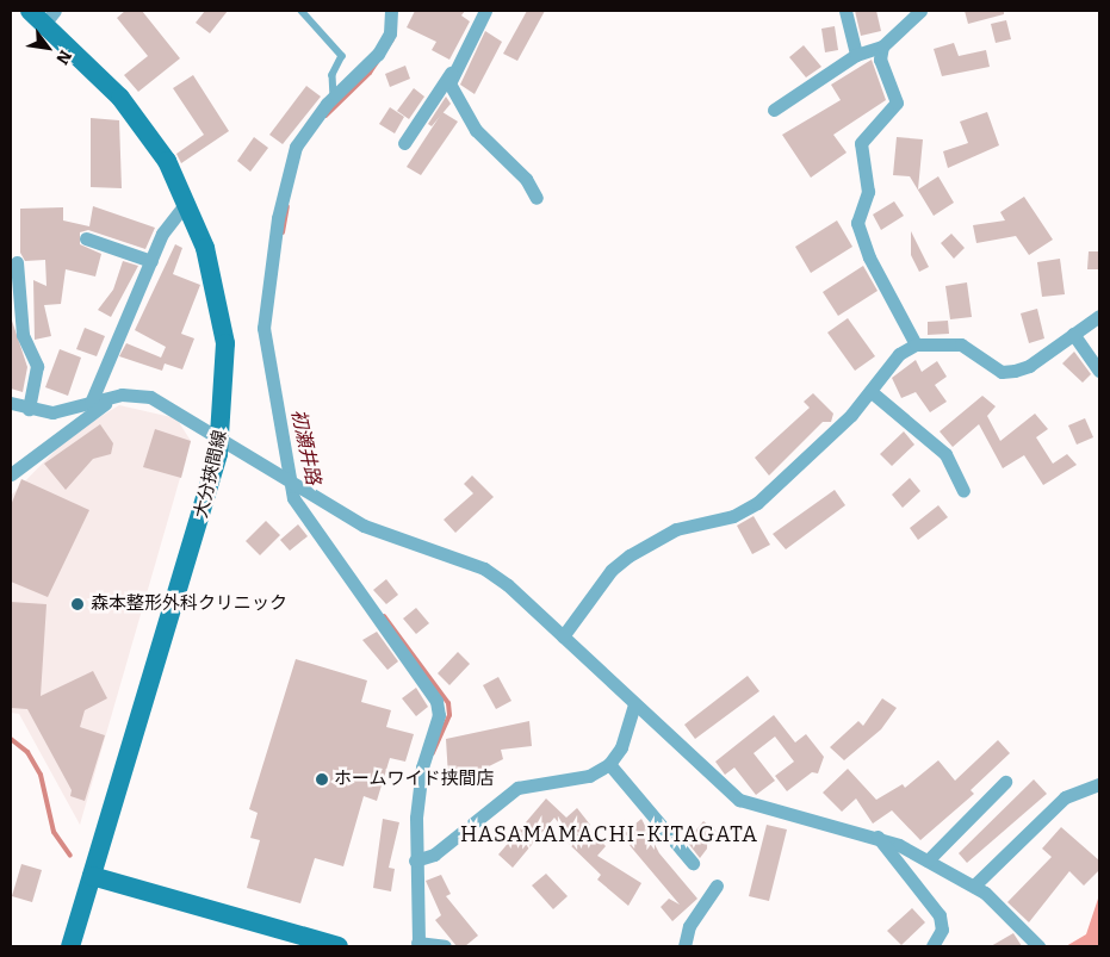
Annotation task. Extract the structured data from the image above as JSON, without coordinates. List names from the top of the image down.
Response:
{
  "streets": {
    "main road": ["大分挾間線"]
  },
  "districts": ["HASAMAMACHI-KITAGATA"],
  "water": ["初瀬井路"],
  "places": ["森本整形外科クリニック", "ホームワイド挟間店"],
  "north": "bottom right"
}
